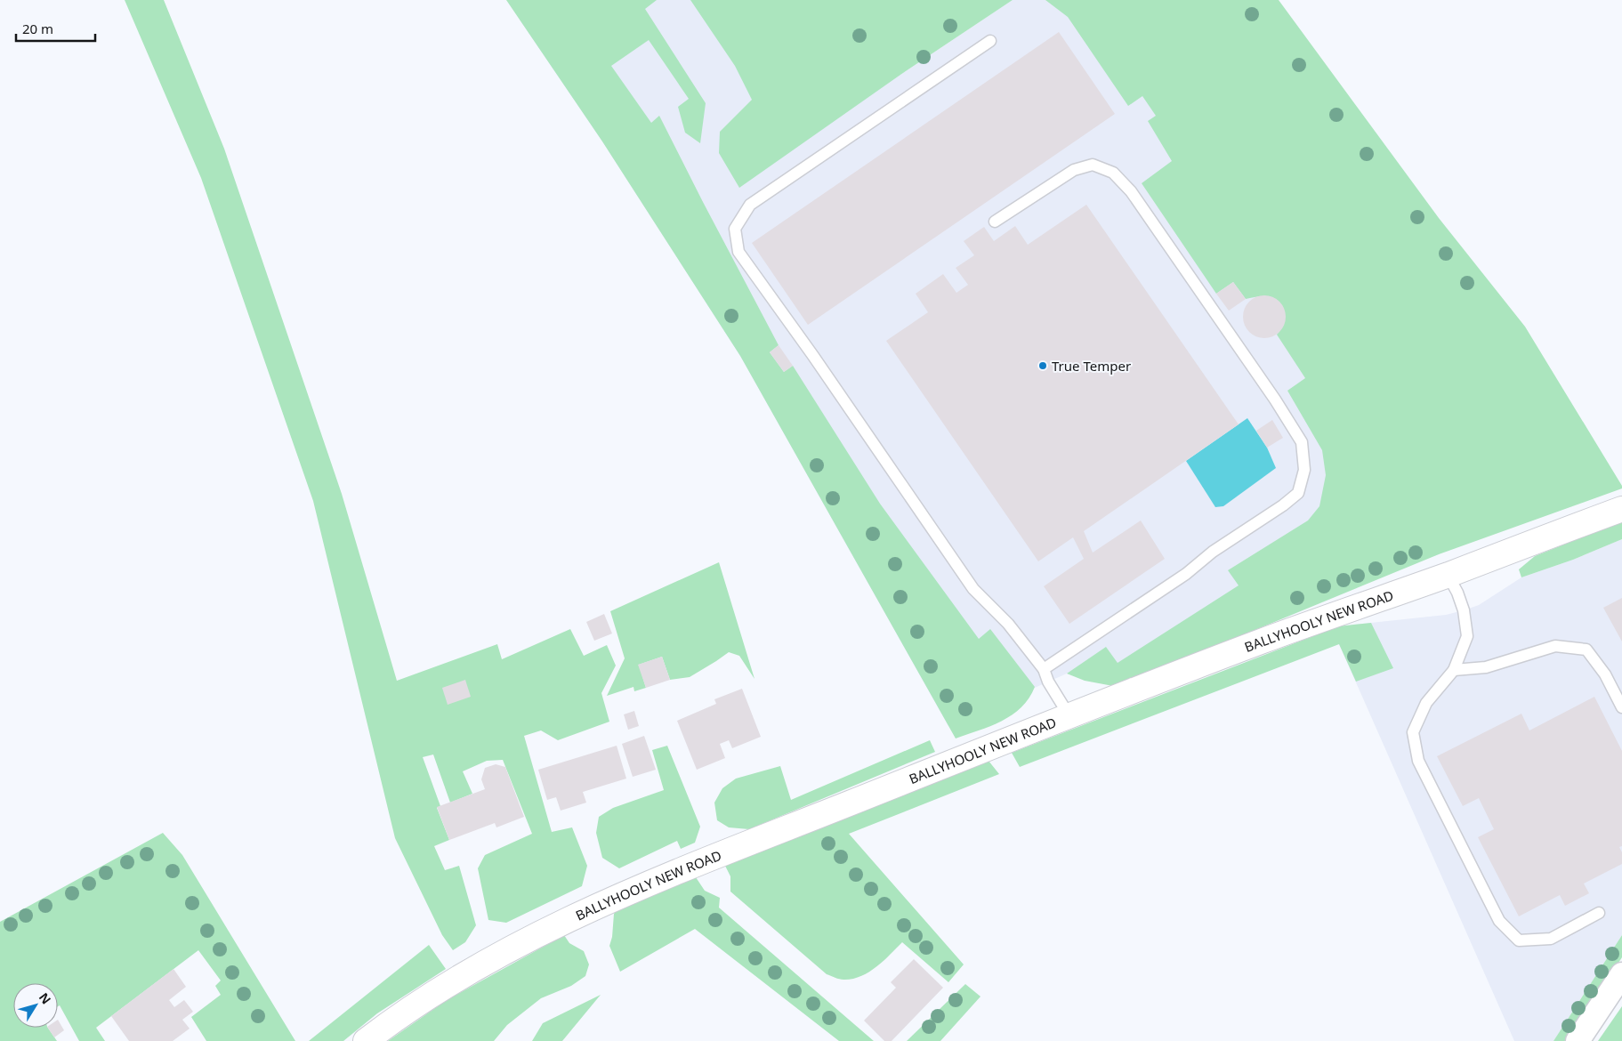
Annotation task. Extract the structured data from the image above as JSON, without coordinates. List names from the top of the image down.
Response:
{
  "streets": {
    "main road": ["BALLYHOOLY NEW ROAD"]
  },
  "places": ["True Temper"],
  "scale_bar": "20 m",
  "north": "top right"
}
